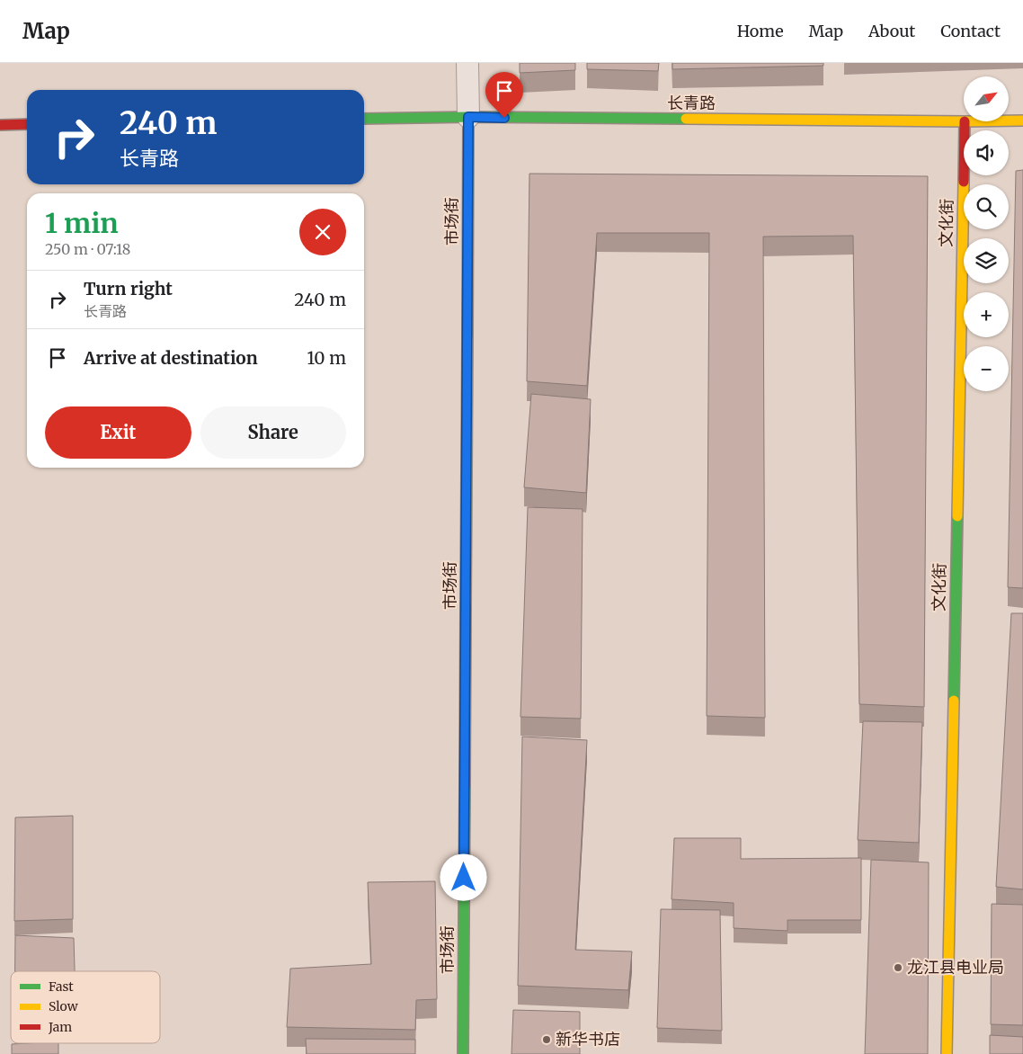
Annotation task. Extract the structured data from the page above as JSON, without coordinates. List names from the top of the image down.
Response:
{
  "streets": {
    "street": ["长青路", "市场街", "文化街"]
  },
  "crossings": [
    ["长青路", "市场街"]
  ],
  "places": ["龙江县电业局", "新华书店"],
  "legend": ["Fast", "Slow", "Jam"],
  "north": "top right",
  "page": {
    "header": "Map",
    "nav": [
      "Home",
      "Map",
      "About",
      "Contact"
    ],
    "map_buttons": ["+", "−"],
    "turn": ["240 m", "长青路"],
    "heading": ["1 min", "250 m · 07:18"],
    "list": [
      {
        "name": "Turn right",
        "note": "长青路",
        "value": "240 m"
      },
      {
        "name": "Arrive at destination",
        "value": "10 m"
      }
    ],
    "buttons": ["Exit", "Share"]
  }
}
